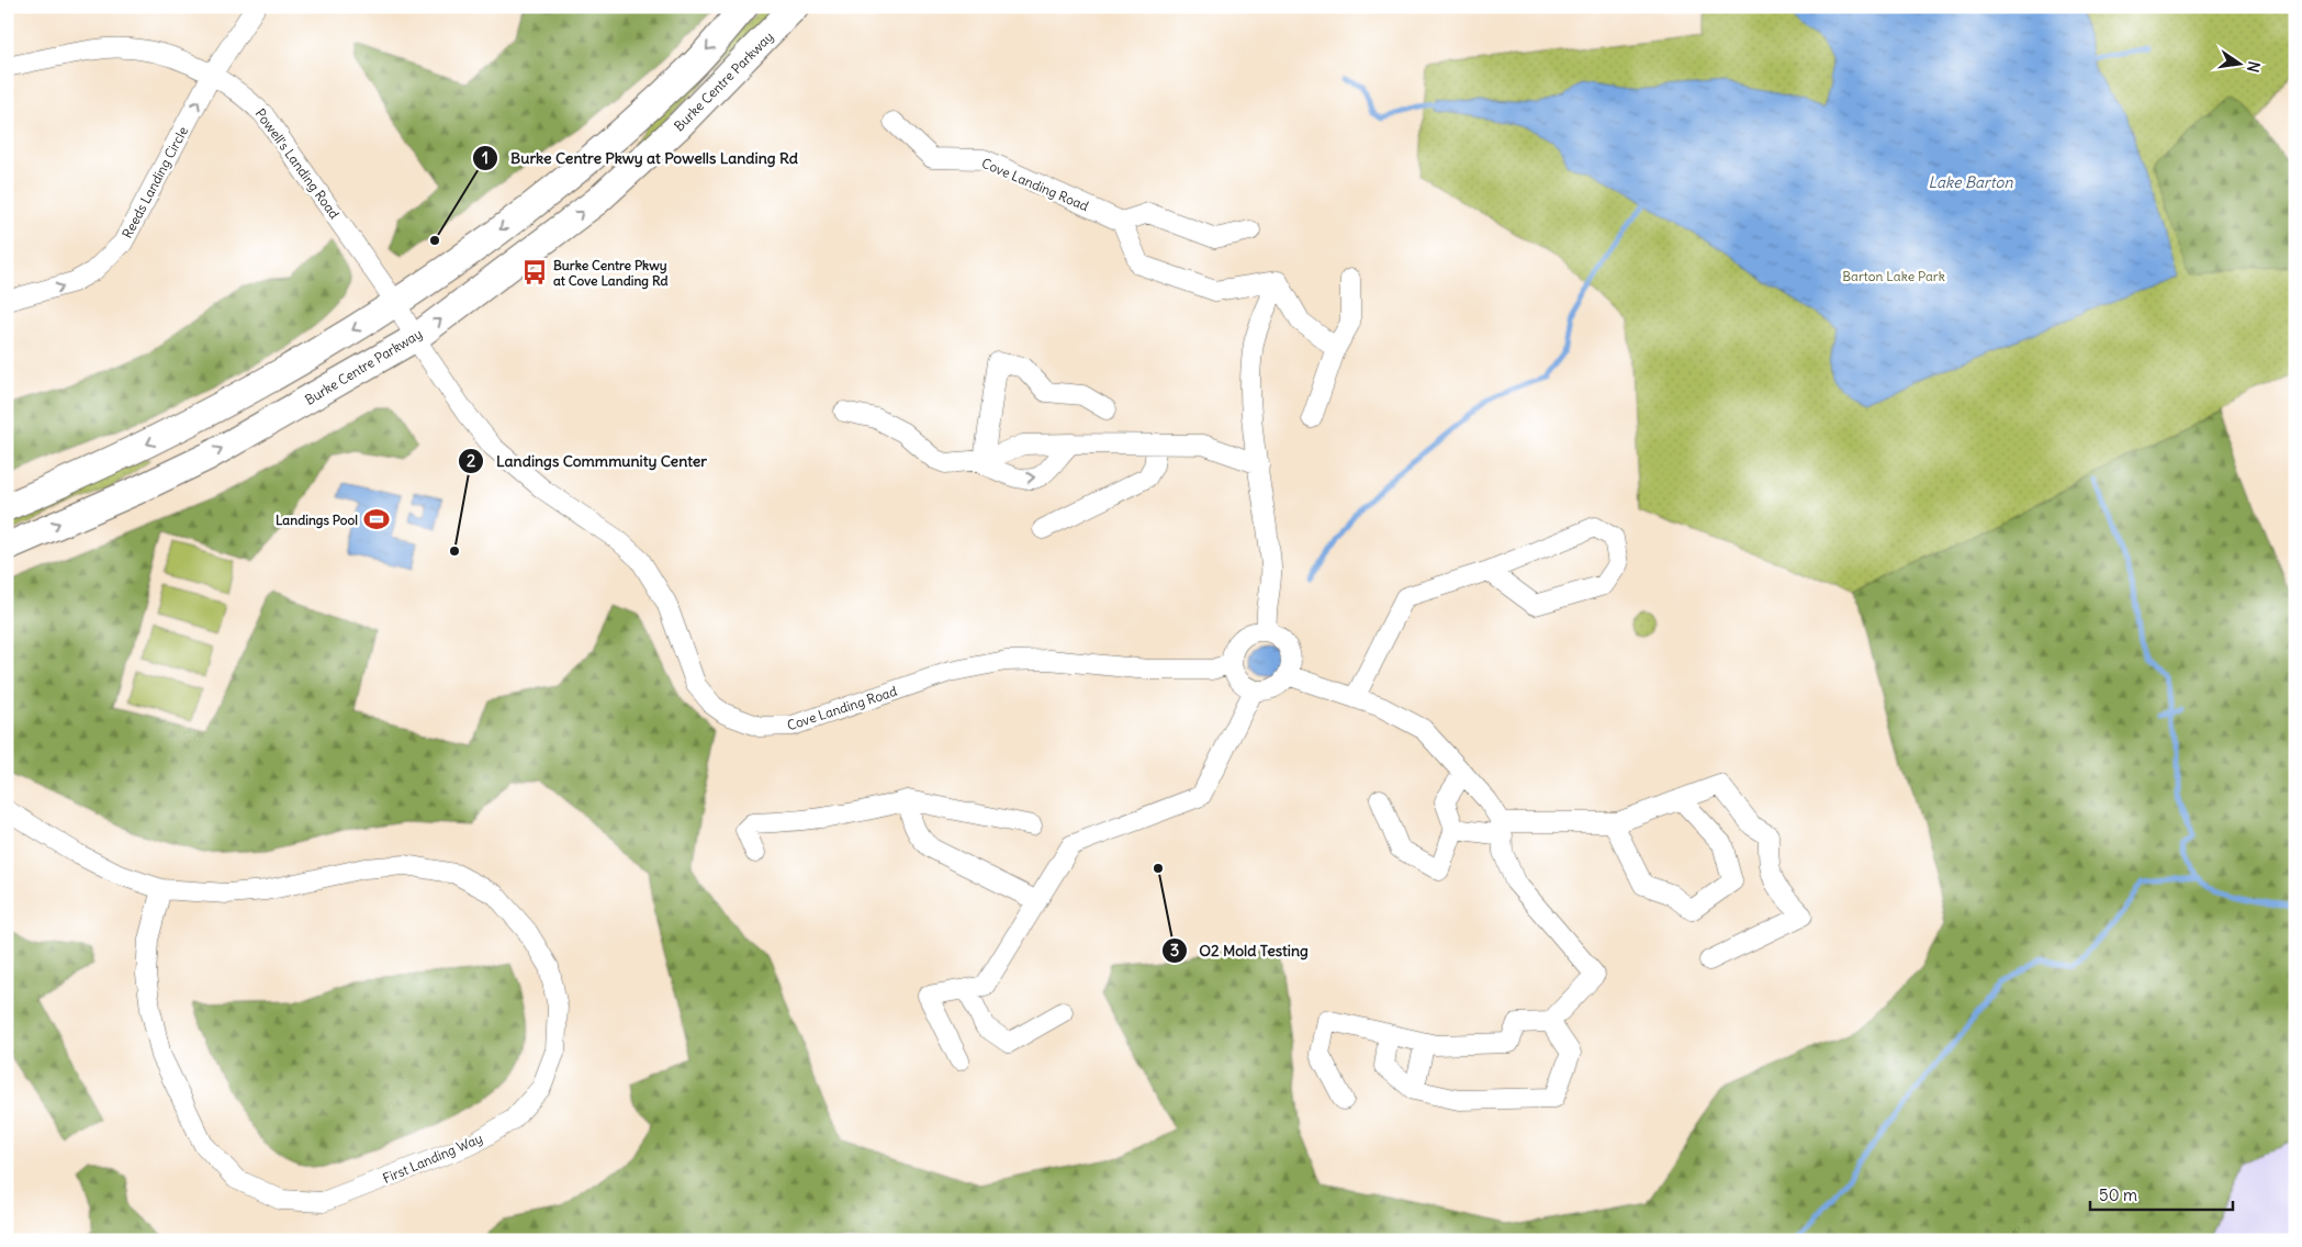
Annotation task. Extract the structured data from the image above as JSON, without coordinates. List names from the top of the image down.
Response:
{
  "streets": {
    "main road": ["Burke Centre Parkway"],
    "street": [
      "Powell's Landing Road",
      "Reeds Landing Circle",
      "Cove Landing Road",
      "First Landing Way"
    ]
  },
  "crossings": [
    ["Burke Centre Parkway", "Cove Landing Road"],
    ["Powell's Landing Road", "Reeds Landing Circle"],
    ["Powell's Landing Road", "Cove Landing Road"]
  ],
  "one_way": ["Reeds Landing Circle"],
  "water": ["Lake Barton"],
  "parks": ["Barton Lake Park"],
  "places": {
    "other": ["Burke Centre Pkwy at Powells Landing Rd", "Landings Commmunity Center", "O2 Mold Testing"],
    "bus stop": ["Burke Centre Pkwy at Cove Landing Rd"],
    "sports": ["Landings Pool"]
  },
  "scale_bar": "50 m",
  "north": "right"
}
